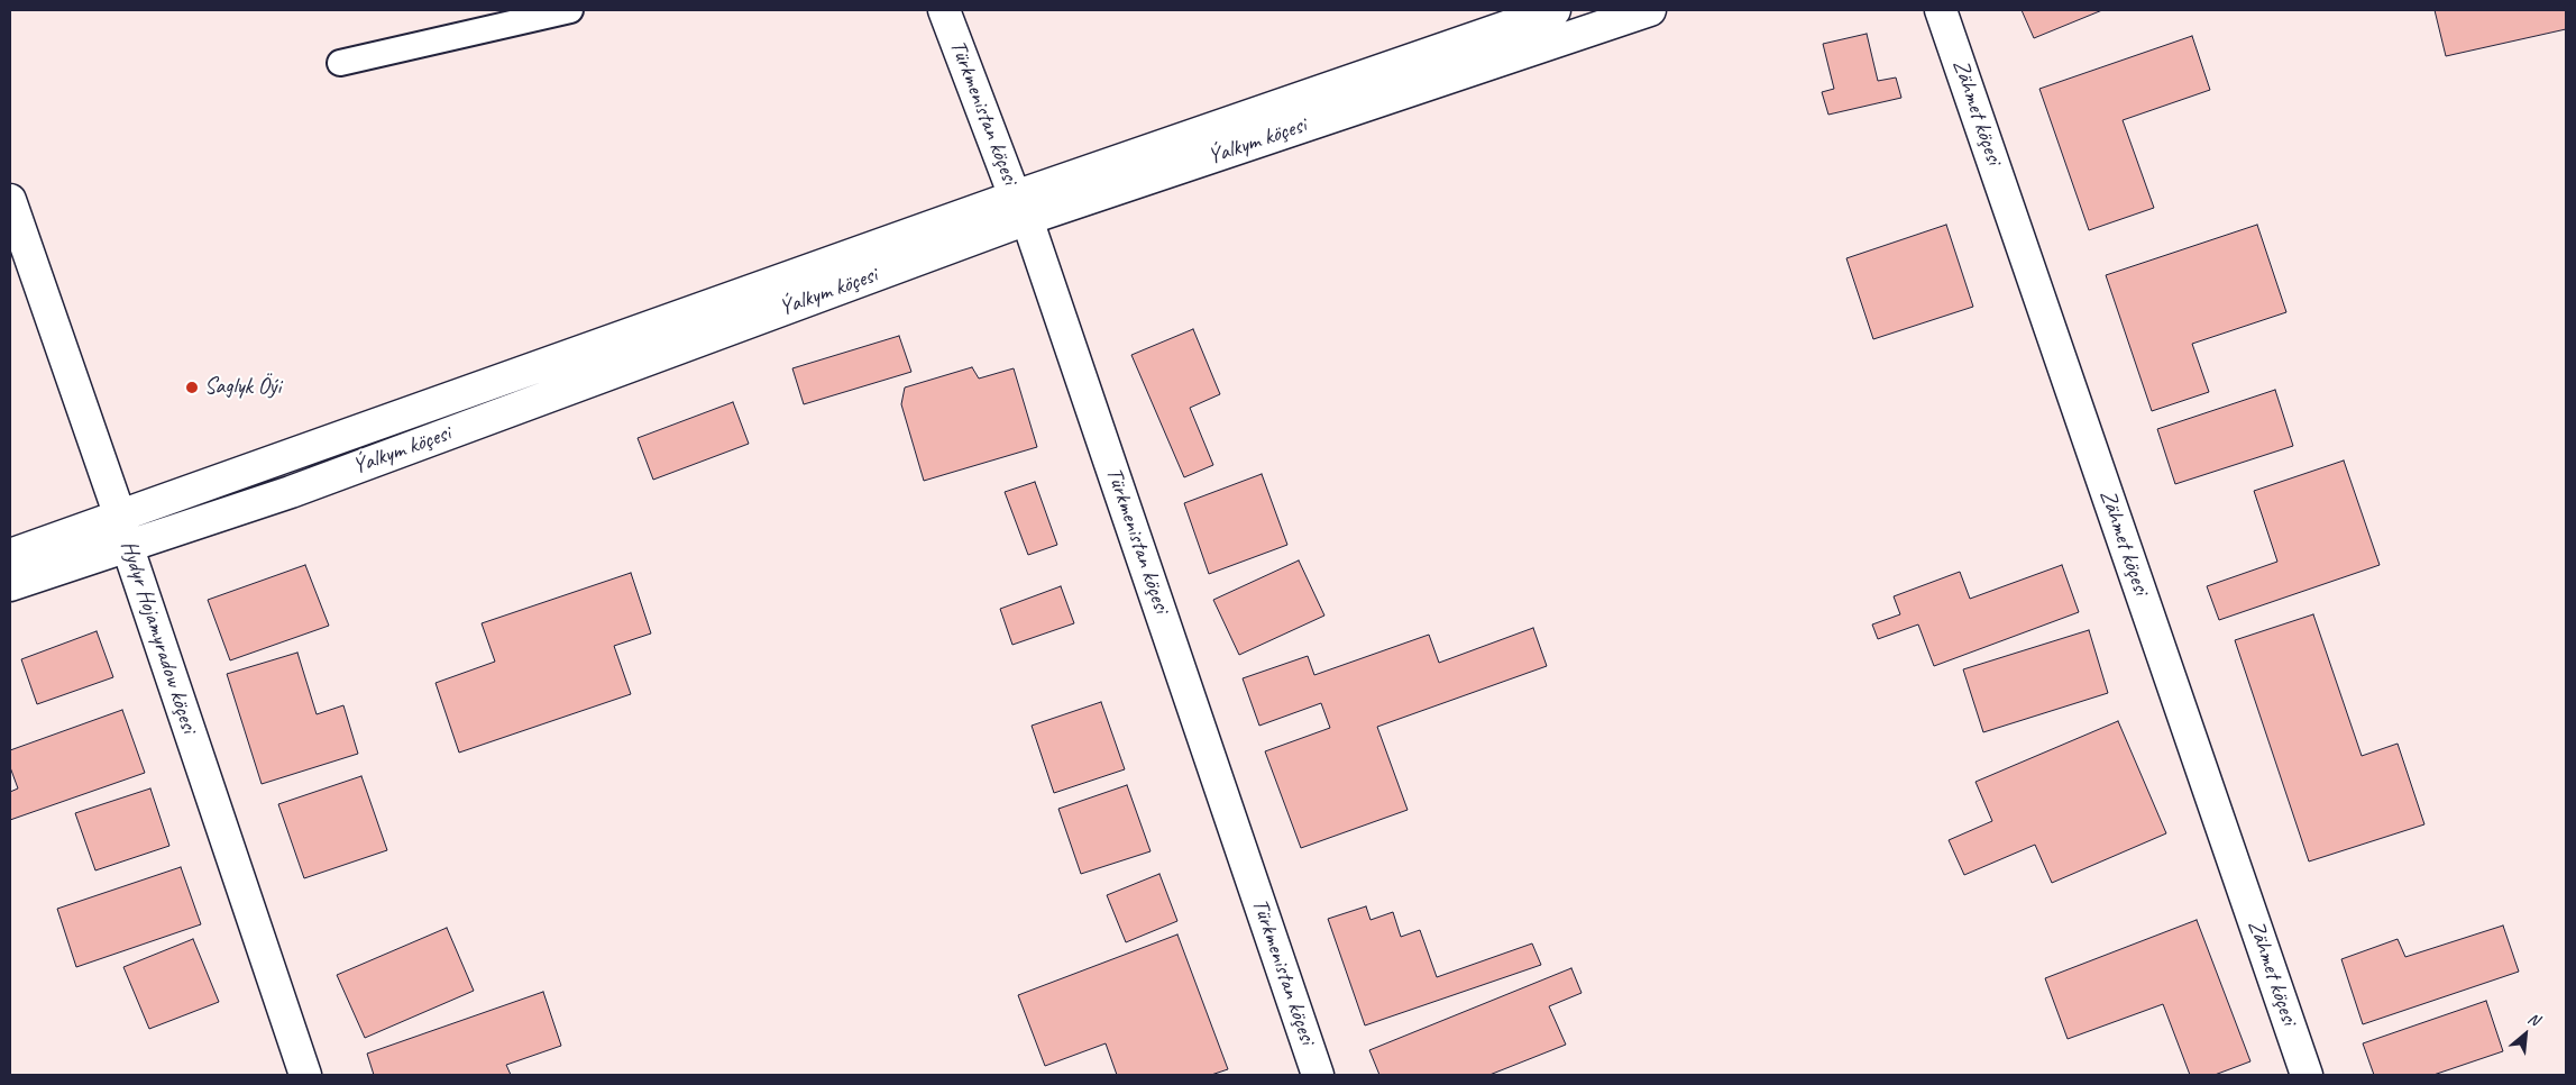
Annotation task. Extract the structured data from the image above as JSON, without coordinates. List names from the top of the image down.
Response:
{
  "streets": {
    "street": [
      "Türkmenistan köçesi",
      "Zähmet köçesi",
      "Ýalkym köçesi",
      "Hydyr Hojamyradow köçesi"
    ]
  },
  "crossings": [
    ["Türkmenistan köçesi", "Ýalkym köçesi"],
    ["Ýalkym köçesi", "Hydyr Hojamyradow köçesi"]
  ],
  "places": ["Saglyk Öýi"],
  "north": "top right"
}
